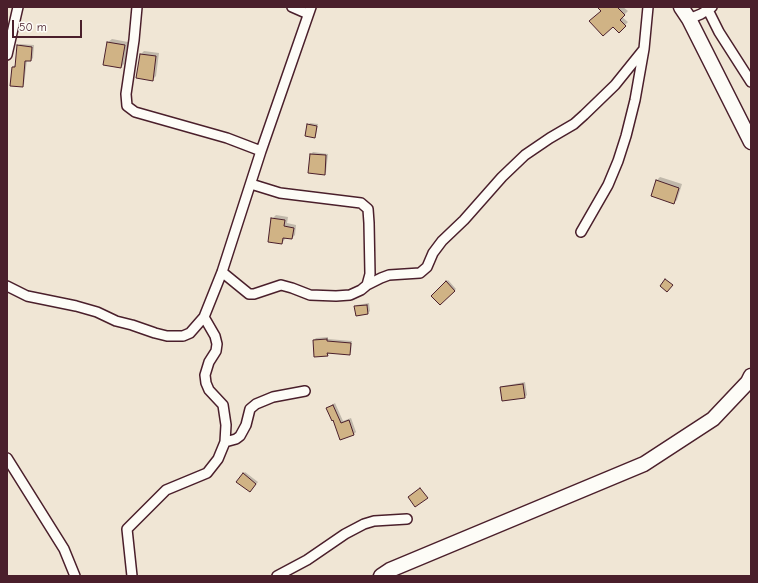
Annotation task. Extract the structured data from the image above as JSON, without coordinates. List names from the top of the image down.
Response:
{
  "scale_bar": "50 m"
}
